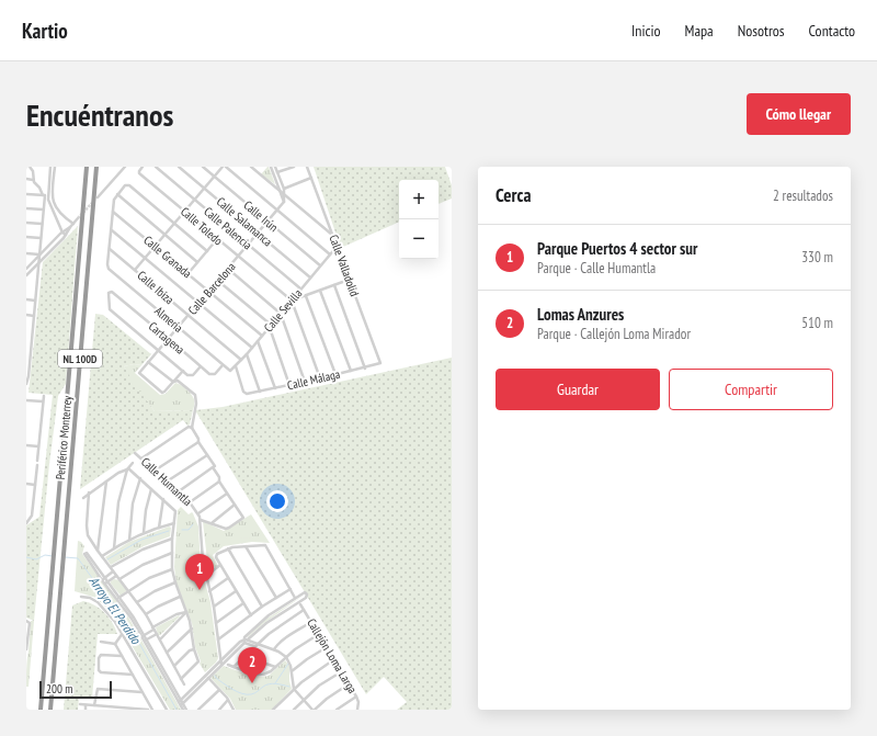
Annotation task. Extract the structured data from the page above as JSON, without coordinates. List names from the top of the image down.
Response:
{
  "streets": {
    "highway": ["NL 100D", "Periférico Monterrey"],
    "street": [
      "Calle Irún",
      "Calle Salamanca",
      "Calle Toledo",
      "Calle Palencia",
      "Calle Granada",
      "Calle Valladolid",
      "Calle Ibiza",
      "Calle Barcelona",
      "Calle Sevilla",
      "Almeria",
      "Cartagena",
      "Calle Málaga",
      "Calle Humantla",
      "Callejón Loma Larga"
    ]
  },
  "crossings": [
    ["Calle Irún", "Calle Barcelona"],
    ["Calle Irún", "Calle Sevilla"],
    ["Calle Salamanca", "Calle Barcelona"],
    ["Calle Salamanca", "Calle Sevilla"],
    ["Calle Toledo", "Calle Barcelona"],
    ["Calle Toledo", "Calle Sevilla"],
    ["Calle Palencia", "Calle Barcelona"],
    ["Calle Palencia", "Calle Sevilla"],
    ["Calle Granada", "Calle Barcelona"],
    ["Calle Granada", "Calle Sevilla"],
    ["Calle Valladolid", "Calle Sevilla"],
    ["Calle Valladolid", "Calle Málaga"],
    ["Calle Ibiza", "Calle Barcelona"],
    ["Calle Ibiza", "Calle Sevilla"],
    ["Calle Ibiza", "Almeria"],
    ["Calle Barcelona", "Almeria"],
    ["Calle Barcelona", "Cartagena"],
    ["Calle Sevilla", "Almeria"],
    ["Calle Sevilla", "Calle Málaga"],
    ["Almeria", "Cartagena"]
  ],
  "water": ["Arroyo El Perdido"],
  "scale_bar": "200 m",
  "page": {
    "header": "Kartio",
    "nav": [
      "Inicio",
      "Mapa",
      "Nosotros",
      "Contacto"
    ],
    "buttons": [
      "Cómo llegar",
      ["Guardar", "Compartir"]
    ],
    "title": "Encuéntranos",
    "heading": ["Cerca", "2 resultados"],
    "map_buttons": ["+", "−"],
    "list": [
      {
        "mark": "1",
        "name": "Parque Puertos 4 sector sur",
        "note": "Parque · Calle Humantla",
        "value": "330 m"
      },
      {
        "mark": "2",
        "name": "Lomas Anzures",
        "note": "Parque · Callejón Loma Mirador",
        "value": "510 m"
      }
    ],
    "pins": ["1", "2"],
    "scale": "200 m"
  }
}
